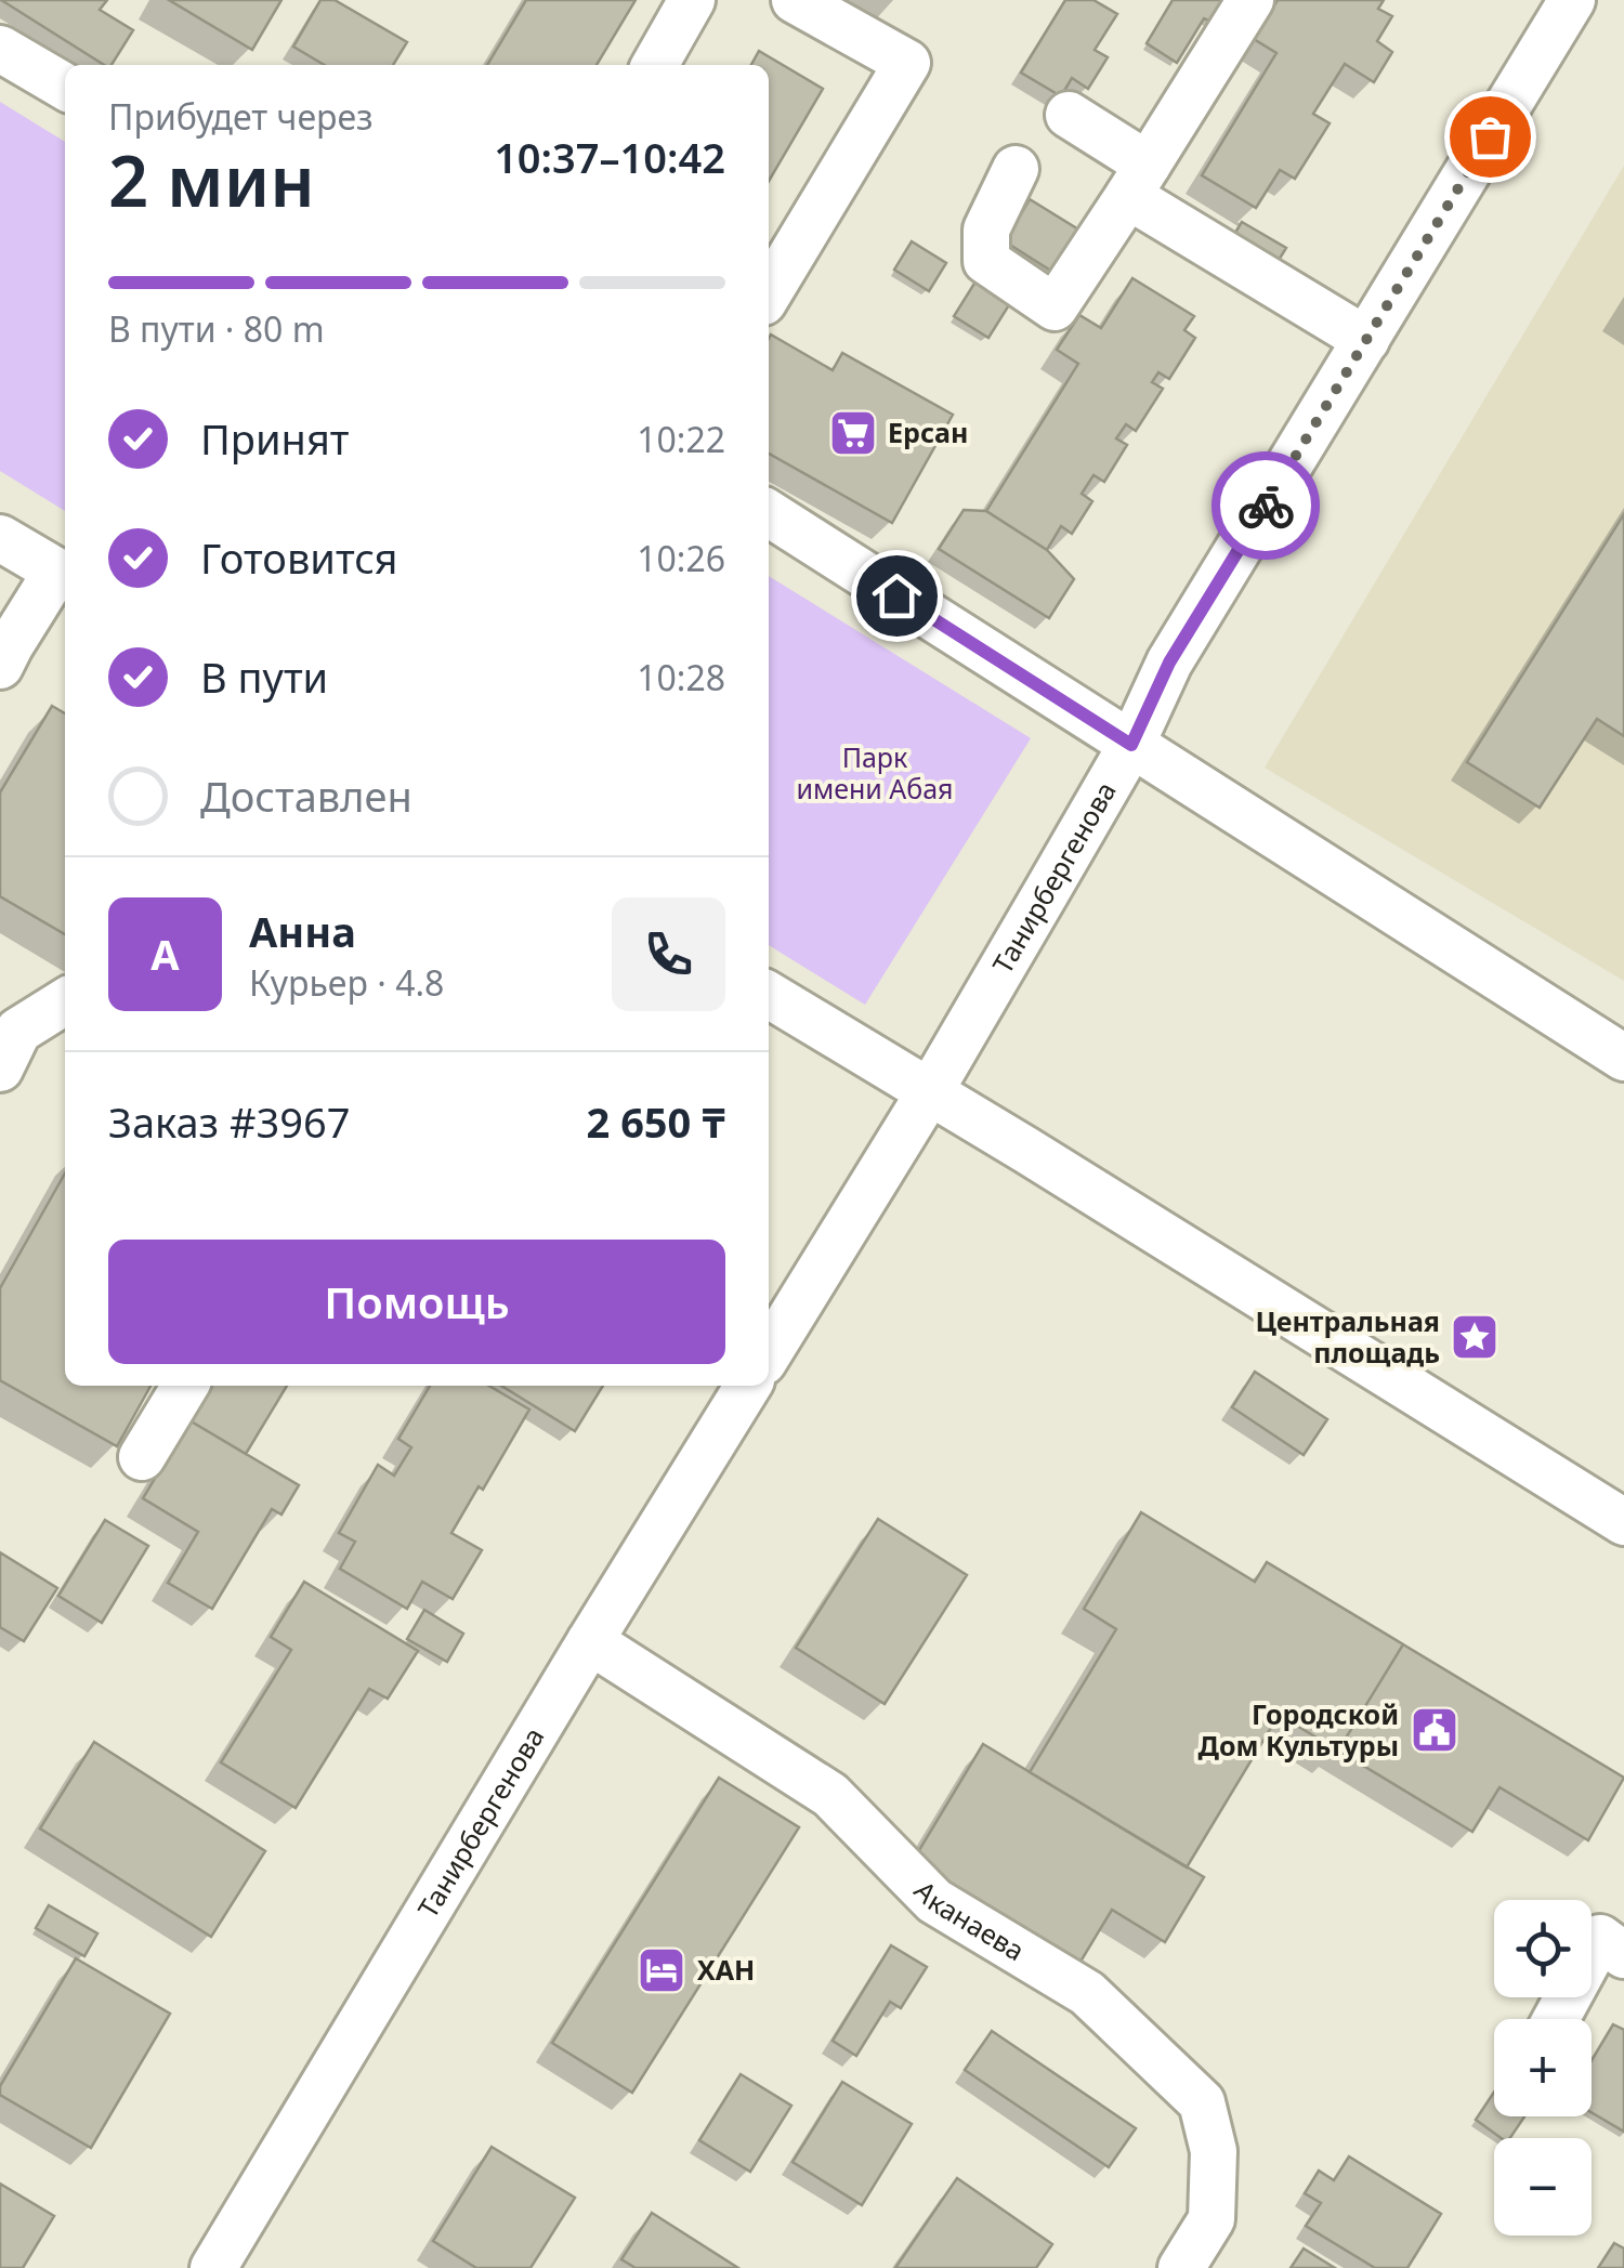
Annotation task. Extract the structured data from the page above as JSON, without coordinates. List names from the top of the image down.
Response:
{
  "streets": {
    "street": ["Танирбергенова", "Аканаева"]
  },
  "crossings": [
    ["Танирбергенова", "Аканаева"]
  ],
  "parks": ["Парк имени Абая"],
  "places": {
    "supermarket": ["Ерсан"],
    "place": ["Центральная площадь"],
    "public building": ["Городской Дом Культуры"],
    "hotel": ["ХАН"]
  },
  "page": {
    "heading": ["2 мин", "Прибудет через", "10:37–10:42"],
    "panel": [
      "Анна",
      "Курьер · 4.8",
      "Заказ #3967",
      "2 650 ₸"
    ],
    "bar": "В пути · 80 m",
    "list": [
      ["Принят", "10:22"],
      ["Готовится", "10:26"],
      ["В пути", "10:28"],
      "Доставлен"
    ],
    "round": "А",
    "buttons": "Помощь",
    "map_buttons": ["+", "−"]
  }
}
